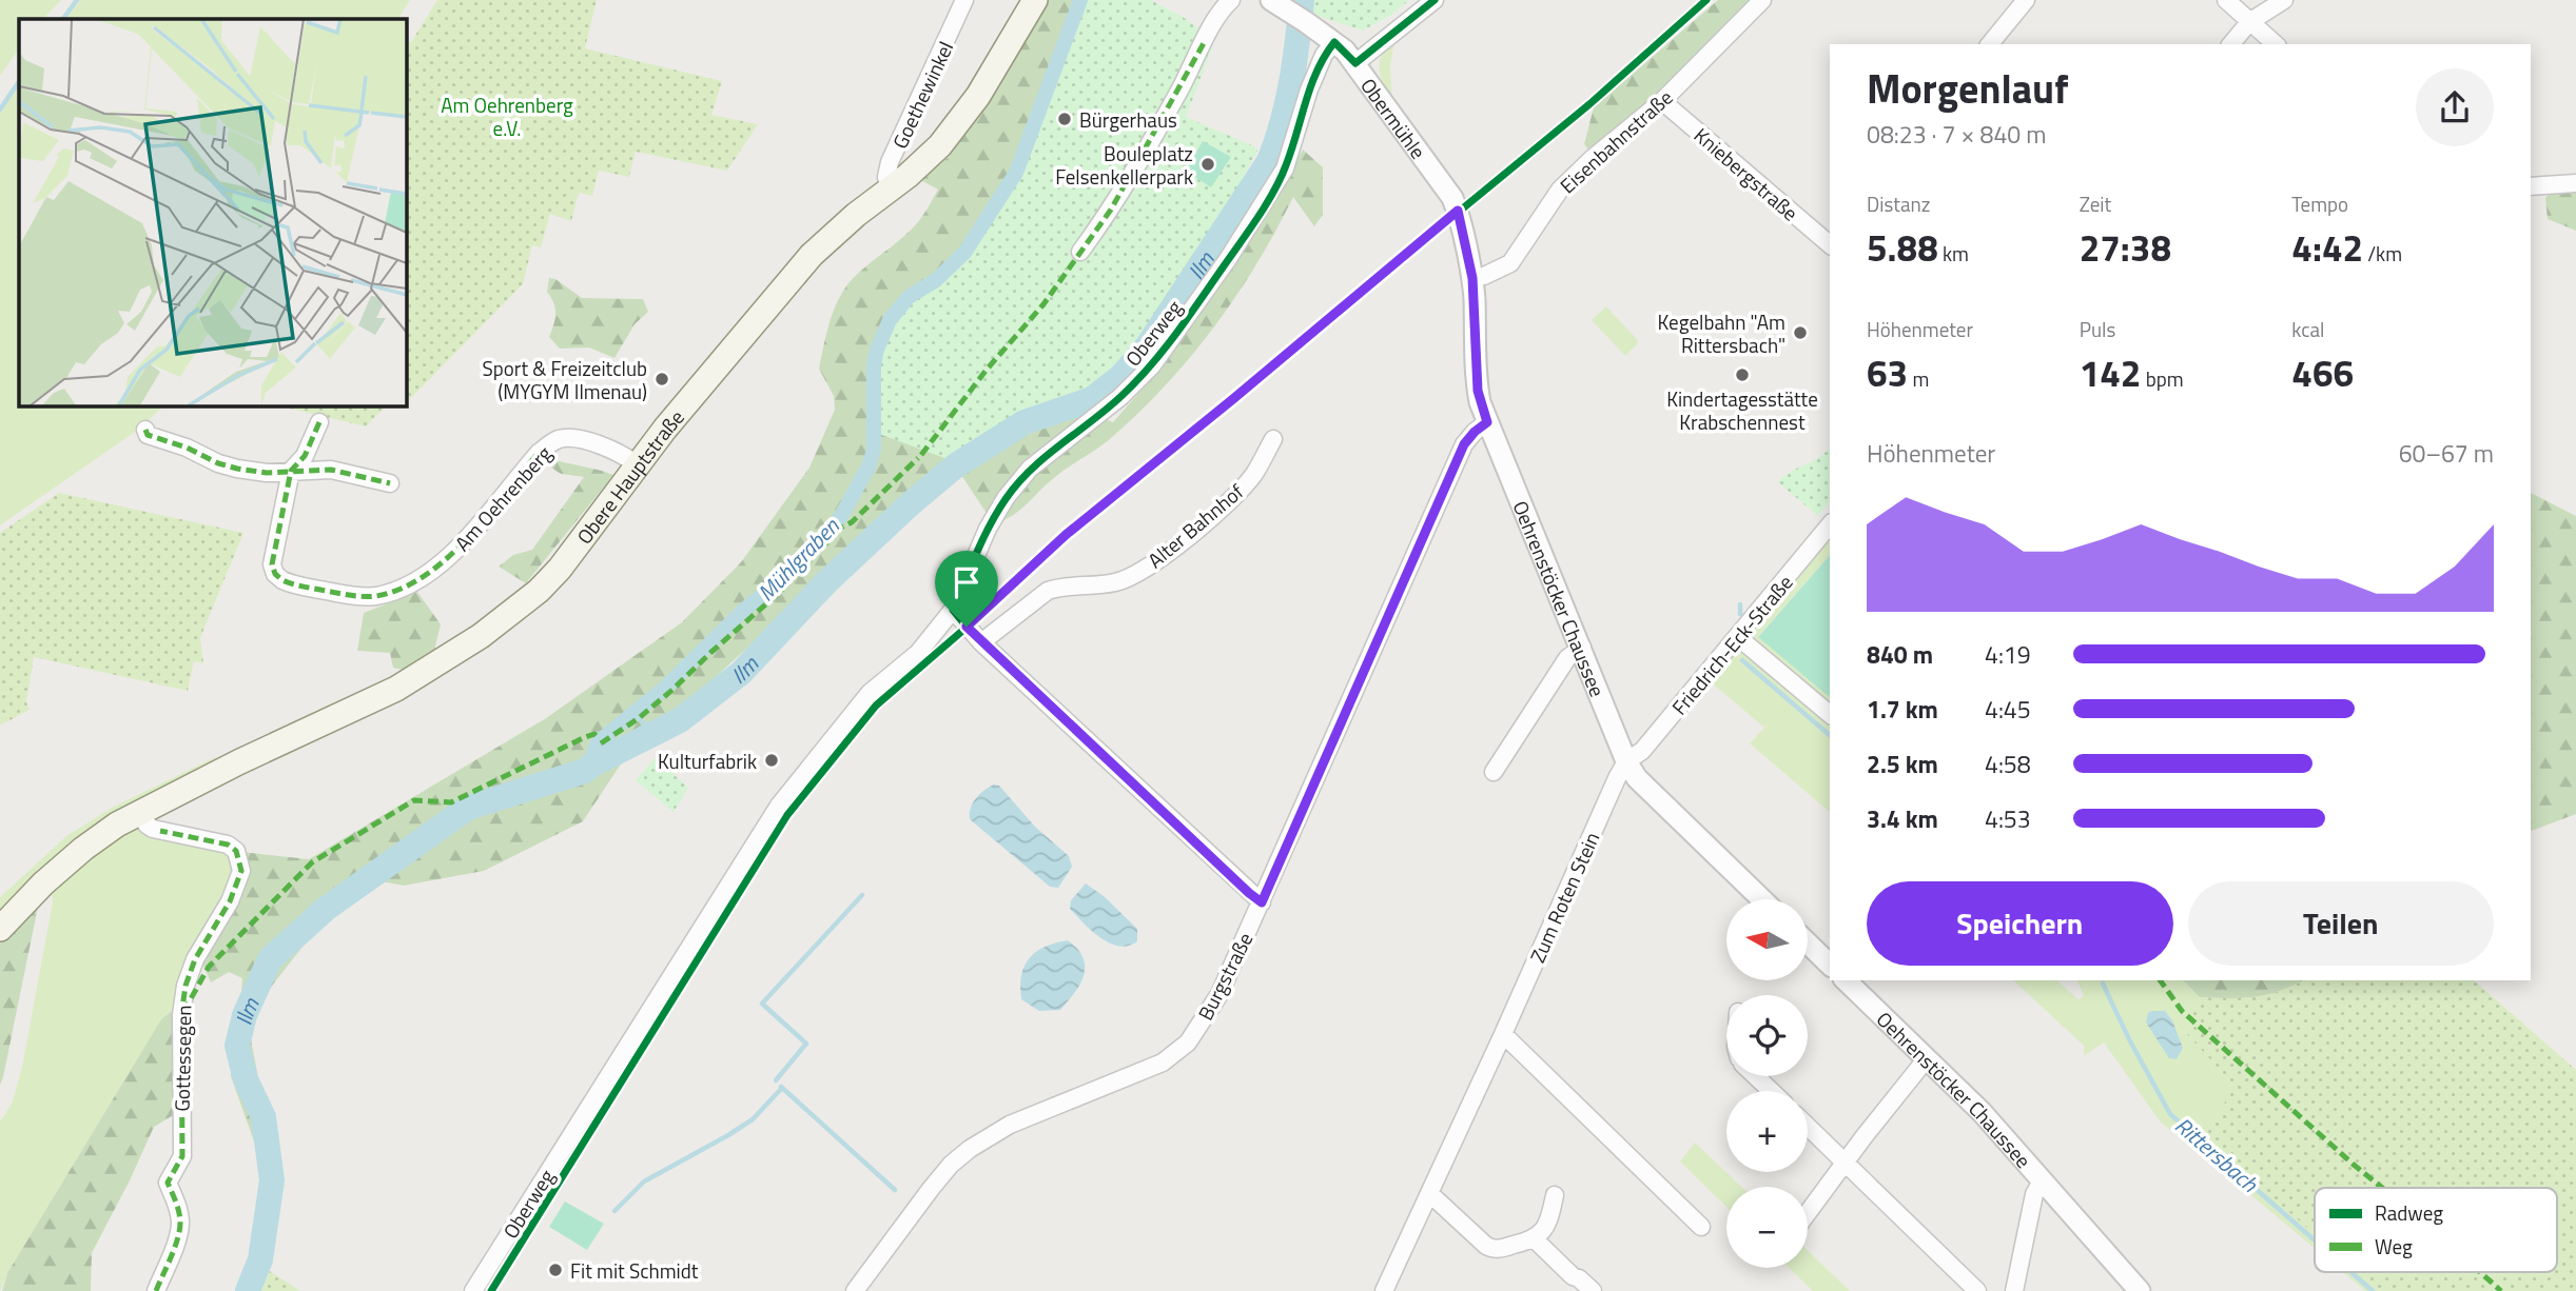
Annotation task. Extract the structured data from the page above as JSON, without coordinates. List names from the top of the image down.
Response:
{
  "streets": {
    "main road": ["Obere Hauptstraße"],
    "street": [
      "Goethewinkel",
      "Obermühle",
      "Eisenbahnstraße",
      "Kniebergstraße",
      "Oberweg",
      "Am Oehrenberg",
      "Alter Bahnhof",
      "Oehrenstöcker Chaussee",
      "Friedrich-Eck-Straße",
      "Zum Roten Stein",
      "Burgstraße",
      "Gottessegen"
    ]
  },
  "crossings": [
    ["Goethewinkel", "Obere Hauptstraße"],
    ["Obermühle", "Oberweg"],
    ["Obermühle", "Oehrenstöcker Chaussee"],
    ["Eisenbahnstraße", "Kniebergstraße"],
    ["Eisenbahnstraße", "Oehrenstöcker Chaussee"],
    ["Obere Hauptstraße", "Am Oehrenberg"],
    ["Obere Hauptstraße", "Gottessegen"],
    ["Oehrenstöcker Chaussee", "Friedrich-Eck-Straße"],
    ["Oehrenstöcker Chaussee", "Zum Roten Stein"],
    ["Oehrenstöcker Chaussee", "Burgstraße"],
    ["Friedrich-Eck-Straße", "Zum Roten Stein"]
  ],
  "water": ["Ilm", "Mühlgraben", "Rittersbach"],
  "parks": ["Am Oehrenberg e.V."],
  "places": [
    "Bürgerhaus",
    "Bouleplatz Felsenkellerpark",
    "Kegelbahn \"Am Rittersbach\"",
    "Kindertagesstätte Krabschennest",
    "Sport & Freizeitclub (MYGYM Ilmenau)",
    "Kulturfabrik",
    "Fit mit Schmidt"
  ],
  "legend": ["Radweg", "Weg"],
  "north": "left",
  "page": {
    "heading": ["Morgenlauf", "08:23 · 7 × 840 m"],
    "stats": [
      ["Distanz", "5.88 km"],
      ["Zeit", "27:38"],
      ["Tempo", "4:42 /km"],
      ["Höhenmeter", "63 m"],
      ["Puls", "142 bpm"],
      ["kcal", "466"]
    ],
    "chart": ["Höhenmeter", "60–67 m"],
    "list": [
      {
        "name": "840 m",
        "note": "4:19"
      },
      {
        "name": "1.7 km",
        "note": "4:45"
      },
      {
        "name": "2.5 km",
        "note": "4:58"
      },
      {
        "name": "3.4 km",
        "note": "4:53"
      }
    ],
    "buttons": ["Speichern", "Teilen"],
    "map_buttons": ["+", "−"]
  }
}
